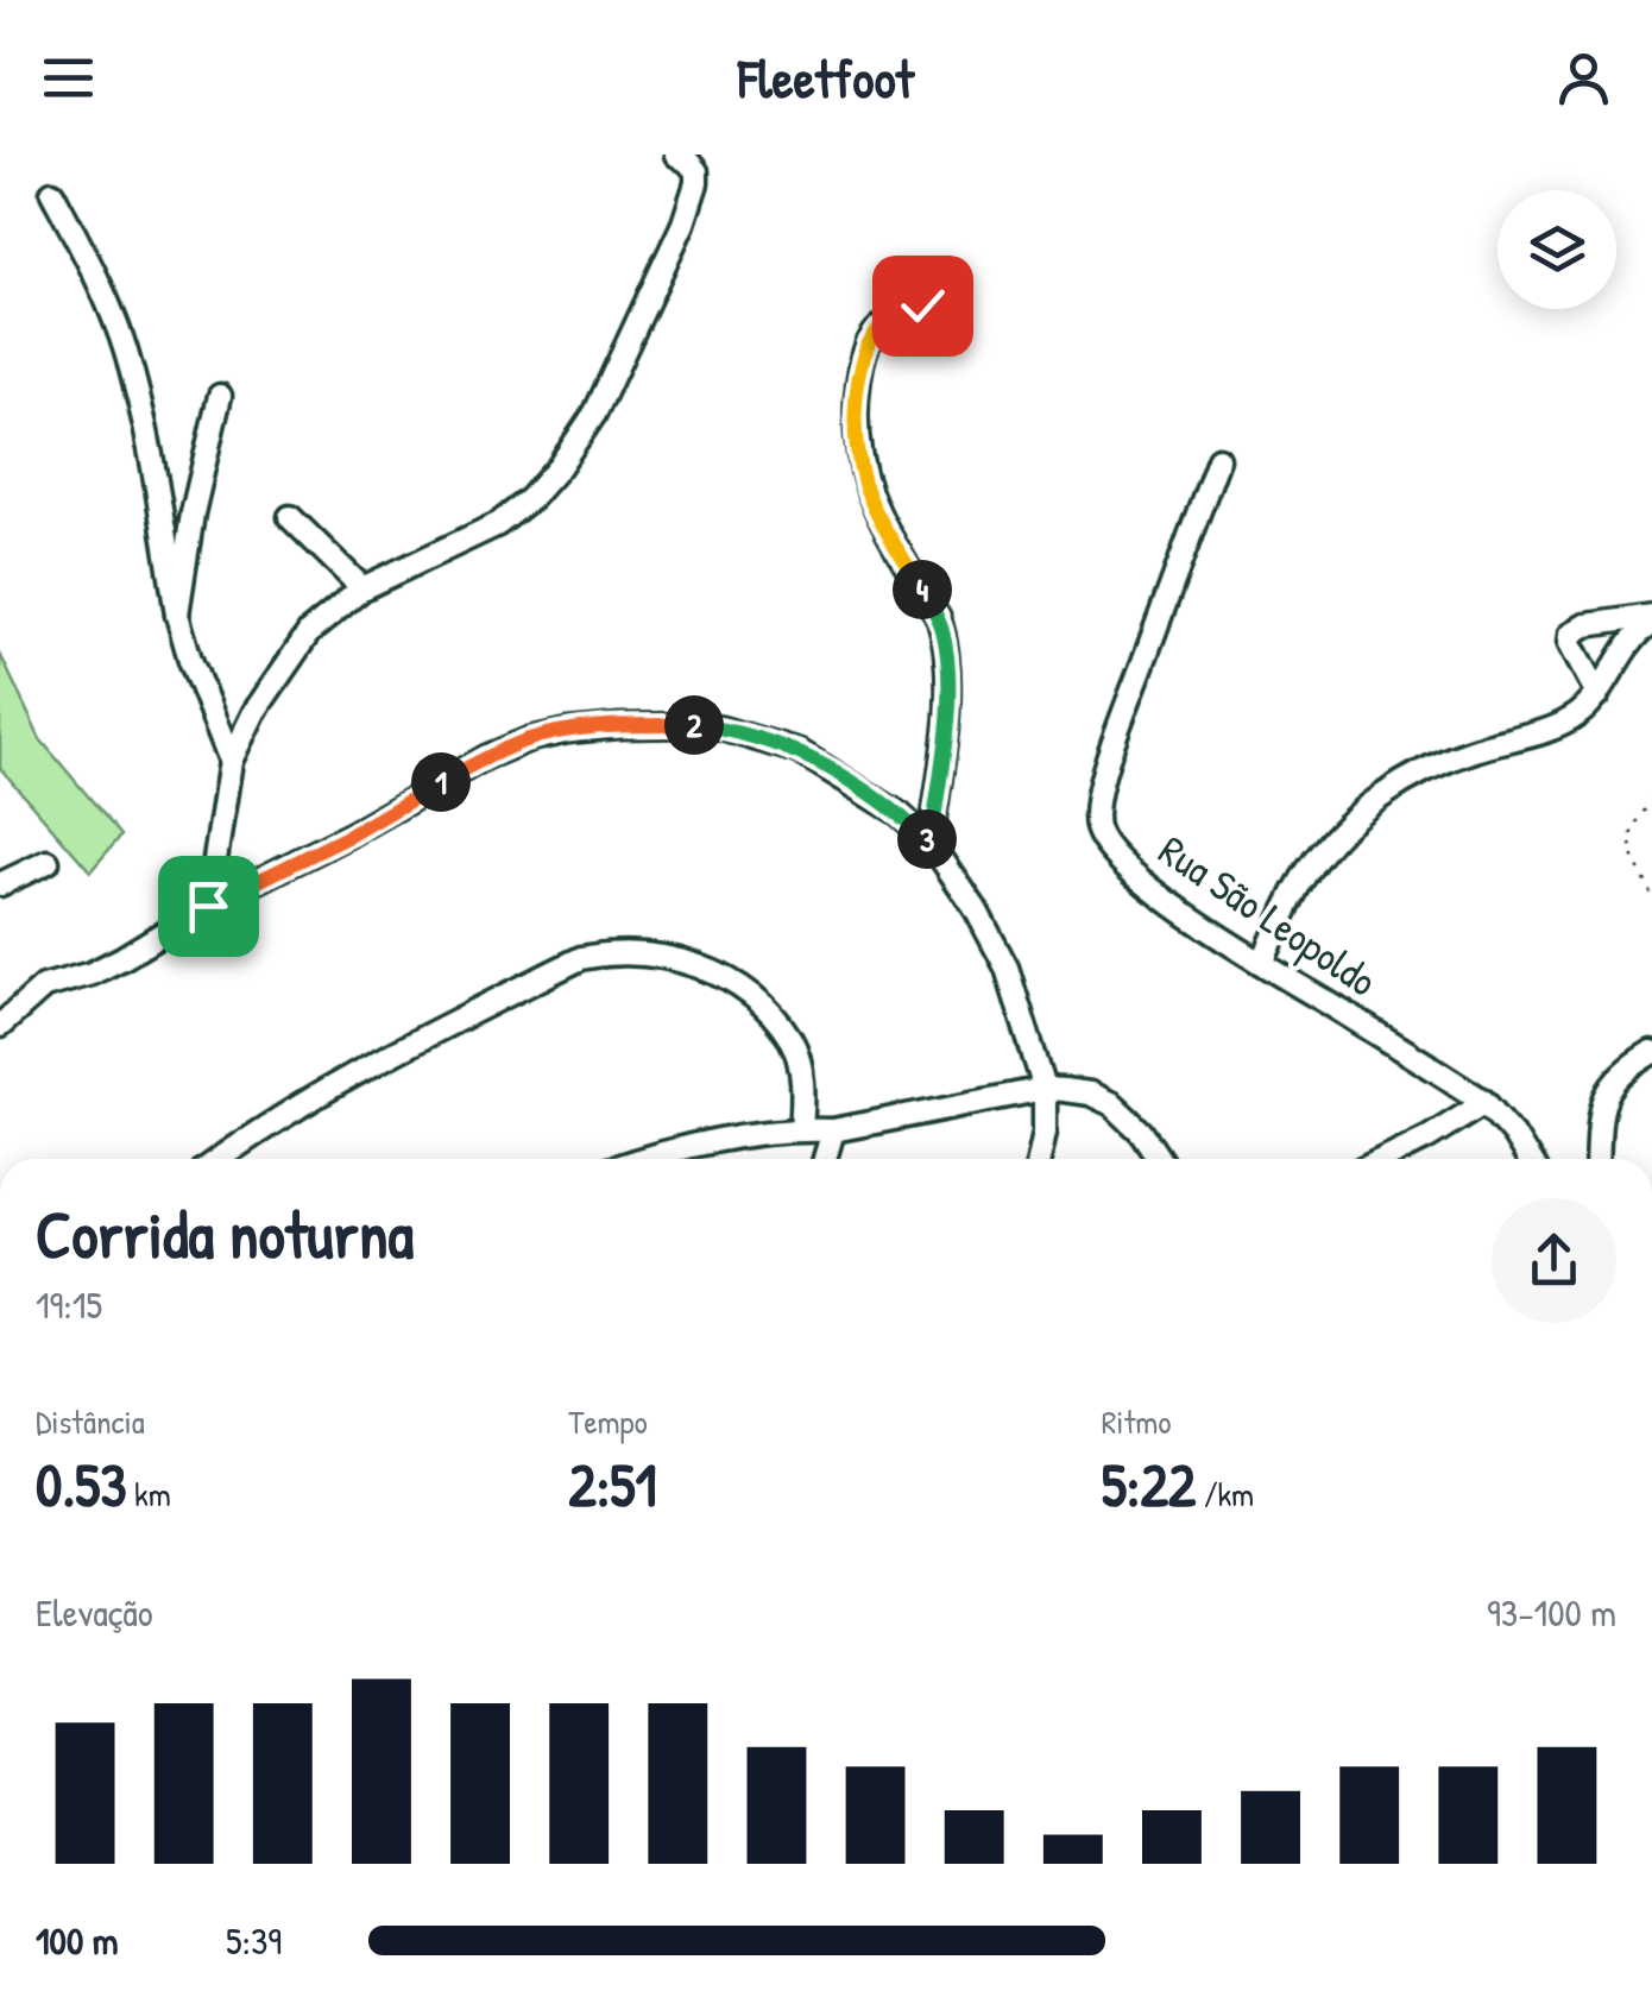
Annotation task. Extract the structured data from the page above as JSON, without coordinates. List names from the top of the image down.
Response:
{
  "streets": {
    "street": ["Rua São Leopoldo"]
  },
  "page": {
    "header": "Fleetfoot",
    "pins": [
      "4",
      "2",
      "1",
      "3"
    ],
    "heading": ["Corrida noturna", "19:15"],
    "stats": [
      ["Distância", "0.53 km"],
      ["Tempo", "2:51"],
      ["Ritmo", "5:22 /km"]
    ],
    "chart": ["Elevação", "93–100 m"],
    "list": [
      {
        "name": "100 m",
        "note": "5:39"
      }
    ]
  }
}
